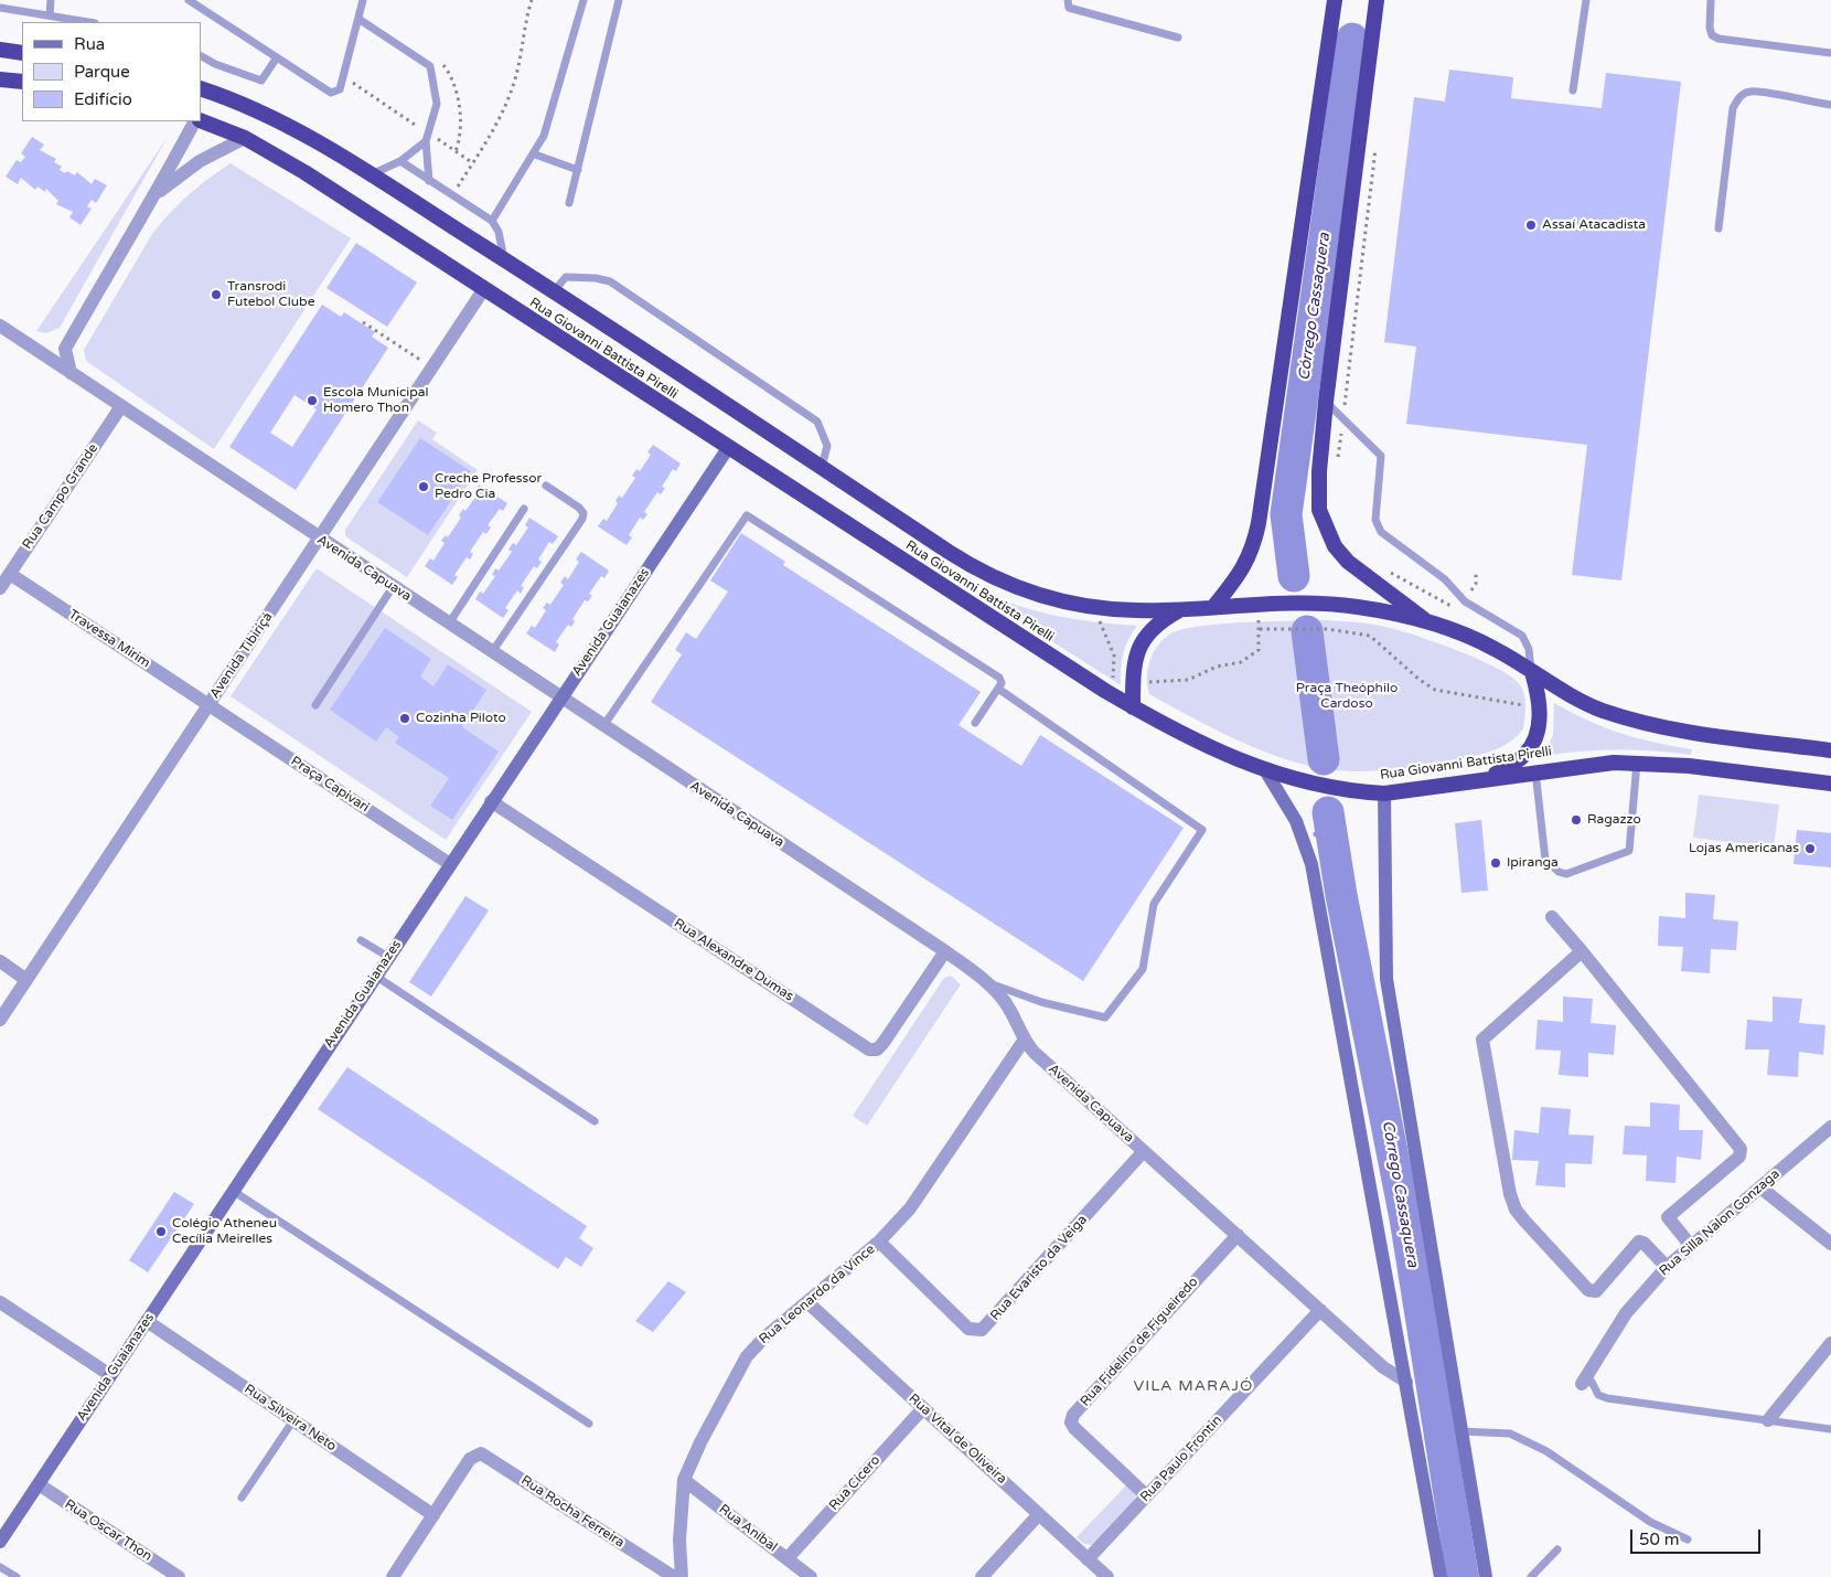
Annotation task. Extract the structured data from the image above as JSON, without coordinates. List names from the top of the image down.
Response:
{
  "streets": {
    "highway": ["Rua Giovanni Battista Pirelli"],
    "main road": ["Avenida Guaianazes"],
    "street": [
      "Rua Campo Grande",
      "Avenida Capuava",
      "Travessa Mirim",
      "Avenida Tibiriçá",
      "Praça Capivari",
      "Rua Alexandre Dumas",
      "Rua Silla Nalon Gonzaga",
      "Rua Evaristo da Veiga",
      "Rua Leonardo da Vince",
      "Rua Fidelino de Figueiredo",
      "Rua Silveira Neto",
      "Rua Vital de Oliveira",
      "Rua Paulo Frontin",
      "Rua Cícero",
      "Rua Rocha Ferreira",
      "Rua Aníbal",
      "Rua Oscar Thon"
    ]
  },
  "crossings": [
    ["Rua Giovanni Battista Pirelli", "Avenida Guaianazes"],
    ["Rua Giovanni Battista Pirelli", "Avenida Tibiriçá"],
    ["Rua Campo Grande", "Avenida Capuava"],
    ["Rua Campo Grande", "Travessa Mirim"],
    ["Avenida Capuava", "Avenida Guaianazes"],
    ["Avenida Capuava", "Avenida Tibiriçá"],
    ["Avenida Capuava", "Rua Alexandre Dumas"],
    ["Avenida Capuava", "Rua Evaristo da Veiga"],
    ["Avenida Capuava", "Rua Leonardo da Vince"],
    ["Avenida Capuava", "Rua Fidelino de Figueiredo"],
    ["Avenida Capuava", "Rua Paulo Frontin"],
    ["Avenida Guaianazes", "Praça Capivari"],
    ["Avenida Guaianazes", "Rua Alexandre Dumas"],
    ["Avenida Guaianazes", "Rua Silveira Neto"],
    ["Avenida Guaianazes", "Rua Oscar Thon"],
    ["Travessa Mirim", "Avenida Tibiriçá"],
    ["Travessa Mirim", "Praça Capivari"],
    ["Avenida Tibiriçá", "Praça Capivari"],
    ["Rua Evaristo da Veiga", "Rua Leonardo da Vince"],
    ["Rua Leonardo da Vince", "Rua Vital de Oliveira"],
    ["Rua Leonardo da Vince", "Rua Aníbal"],
    ["Rua Fidelino de Figueiredo", "Rua Paulo Frontin"],
    ["Rua Silveira Neto", "Rua Rocha Ferreira"],
    ["Rua Vital de Oliveira", "Rua Paulo Frontin"],
    ["Rua Vital de Oliveira", "Rua Cícero"],
    ["Rua Cícero", "Rua Aníbal"]
  ],
  "districts": ["VILA MARAJÓ"],
  "water": ["Córrego Cassaquera"],
  "parks": ["Praça Theóphilo Cardoso"],
  "places": [
    "Assaí Atacadista",
    "Transrodi Futebol Clube",
    "Escola Municipal Homero Thon",
    "Creche Professor Pedro Cia",
    "Cozinha Piloto",
    "Ragazzo",
    "Lojas Americanas",
    "Ipiranga",
    "Colégio Atheneu Cecília Meirelles"
  ],
  "legend": ["Rua", "Parque", "Edifício"],
  "scale_bar": "50 m"
}
